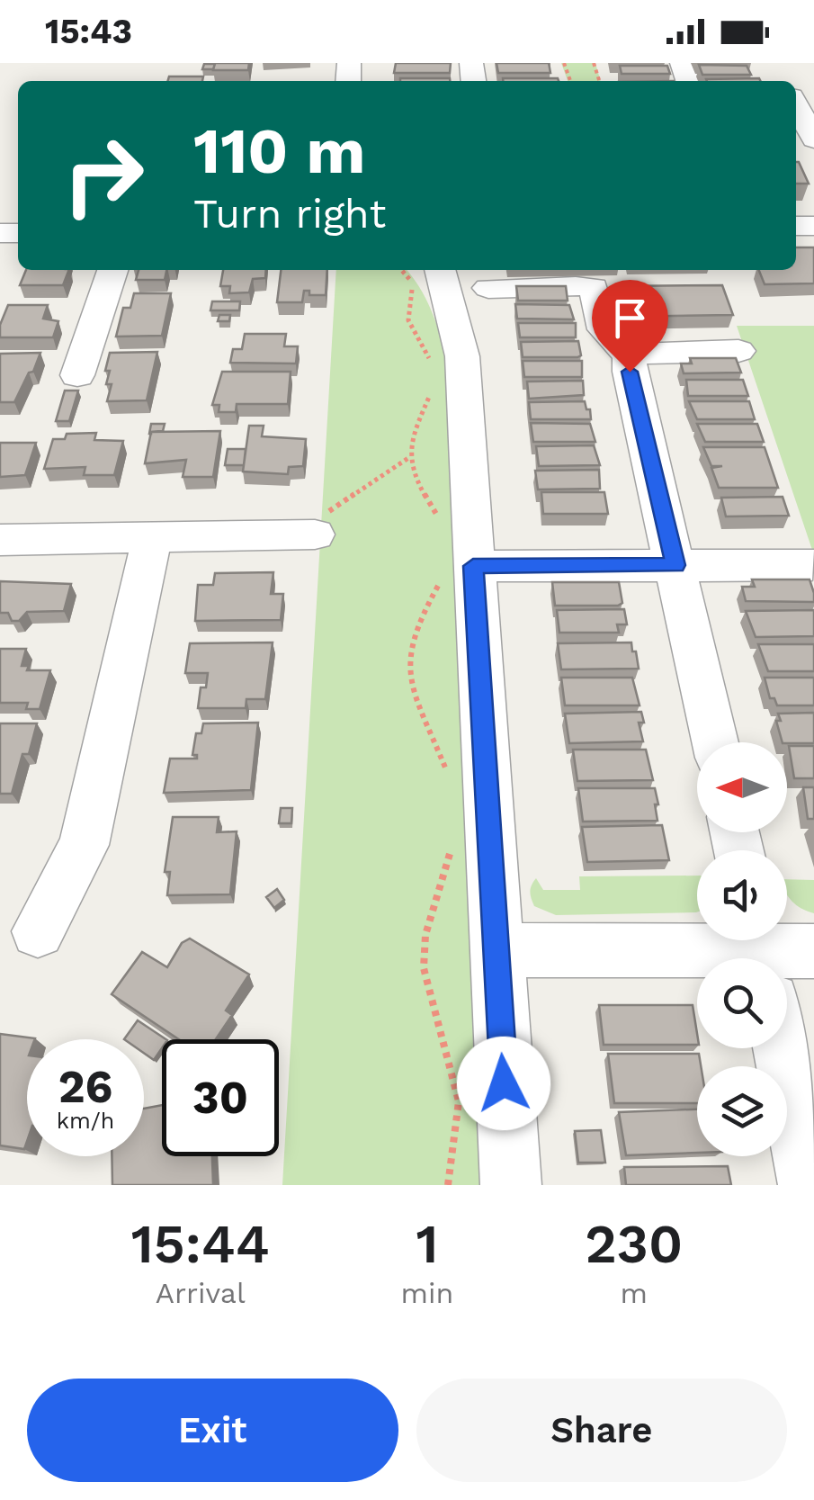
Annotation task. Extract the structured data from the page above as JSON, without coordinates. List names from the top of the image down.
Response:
{
  "north": "left",
  "page": {
    "status": "15:43",
    "turn": ["110 m", "Turn right"],
    "speed": "26 km/h",
    "limit": "30",
    "eta": [
      "15:44",
      "Arrival",
      "1",
      "min",
      "230",
      "m"
    ],
    "buttons": ["Exit", "Share"]
  }
}
